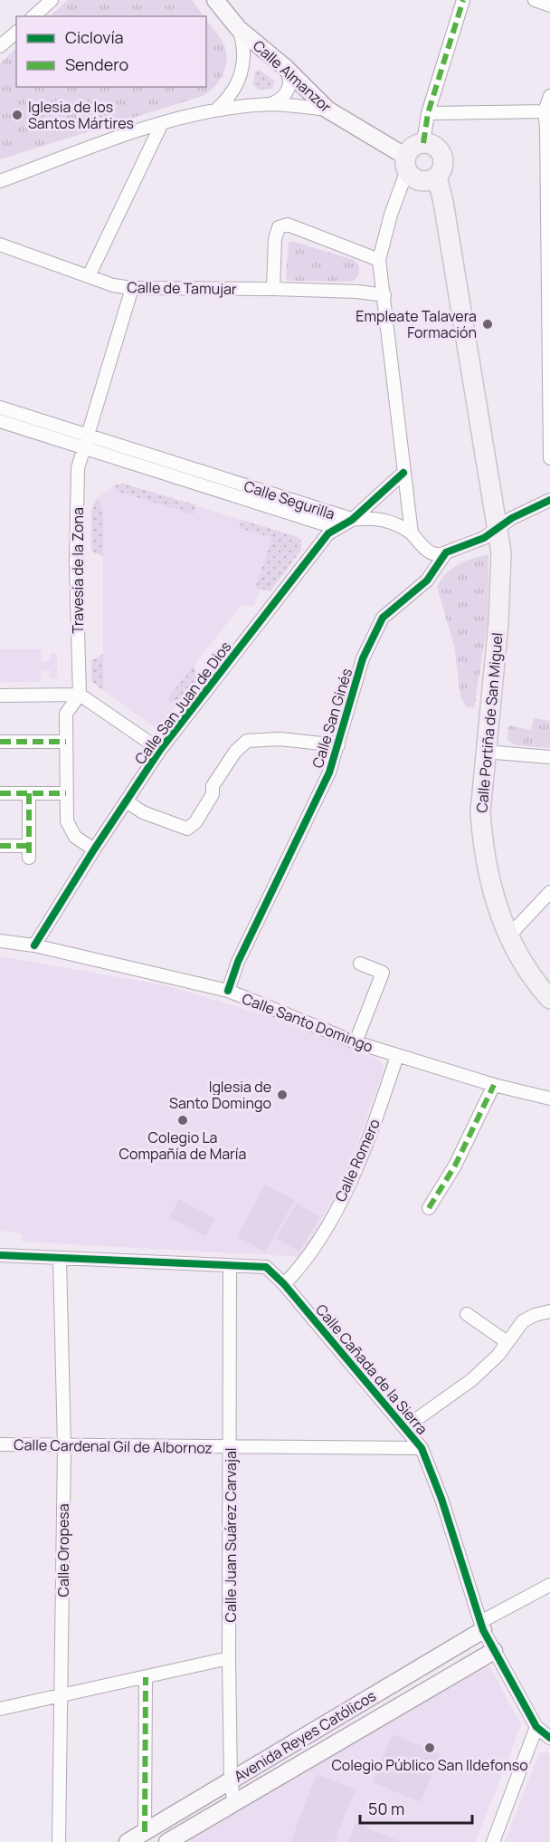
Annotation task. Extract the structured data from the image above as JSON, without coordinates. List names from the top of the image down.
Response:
{
  "streets": {
    "main road": ["Calle Portiña de San Miguel"],
    "street": [
      "Calle Almanzor",
      "Calle de Tamujar",
      "Calle Segurilla",
      "Travesía de la Zona",
      "Calle San Juan de Dios",
      "Calle San Ginés",
      "Calle Santo Domingo",
      "Calle Romero",
      "Calle Cañada de la Sierra",
      "Calle Cardenal Gil de Albornoz",
      "Calle Juan Suárez Carvajal",
      "Calle Oropesa",
      "Avenida Reyes Católicos"
    ]
  },
  "crossings": [
    ["Calle Almanzor", "Calle Portiña de San Miguel"],
    ["Calle de Tamujar", "Travesía de la Zona"],
    ["Calle Segurilla", "Travesía de la Zona"],
    ["Calle Segurilla", "Calle San Juan de Dios"],
    ["Calle San Juan de Dios", "Calle Santo Domingo"],
    ["Calle San Ginés", "Calle Santo Domingo"],
    ["Calle Santo Domingo", "Calle Romero"],
    ["Calle Romero", "Calle Cañada de la Sierra"],
    ["Calle Cañada de la Sierra", "Calle Cardenal Gil de Albornoz"],
    ["Calle Cañada de la Sierra", "Calle Juan Suárez Carvajal"],
    ["Calle Cañada de la Sierra", "Calle Oropesa"],
    ["Calle Cañada de la Sierra", "Avenida Reyes Católicos"],
    ["Calle Cardenal Gil de Albornoz", "Calle Juan Suárez Carvajal"],
    ["Calle Cardenal Gil de Albornoz", "Calle Oropesa"],
    ["Calle Juan Suárez Carvajal", "Avenida Reyes Católicos"]
  ],
  "places": [
    "Iglesia de los Santos Mártires",
    "Empleate Talavera Formación",
    "Iglesia de Santo Domingo",
    "Colegio La Compañía de María",
    "Colegio Público San Ildefonso"
  ],
  "legend": ["Ciclovía", "Sendero"],
  "scale_bar": "50 m"
}
